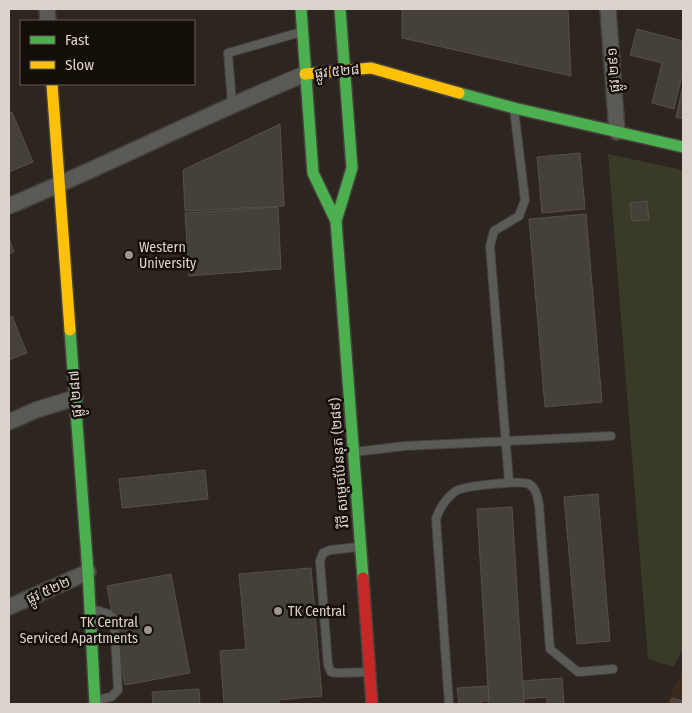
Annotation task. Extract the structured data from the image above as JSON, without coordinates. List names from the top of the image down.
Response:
{
  "streets": {
    "street": [
      "ផ្លូវ ២៩១",
      "ផ្លូវ ៥២៨",
      "ផ្លូវ ២៨៧",
      "វិថី សម្តេចប៉ែននុត (២៨៩)",
      "ផ្លូវ ៥២២"
    ]
  },
  "crossings": [
    ["ផ្លូវ ២៩១", "ផ្លូវ ៥២៨"],
    ["ផ្លូវ ៥២៨", "ផ្លូវ ២៨៧"],
    ["ផ្លូវ ៥២៨", "វិថី សម្តេចប៉ែននុត (២៨៩)"],
    ["ផ្លូវ ២៨៧", "ផ្លូវ ៥២២"]
  ],
  "places": ["Western University", "TK Central", "TK Central Serviced Apartments"],
  "legend": ["Fast", "Slow"]
}
